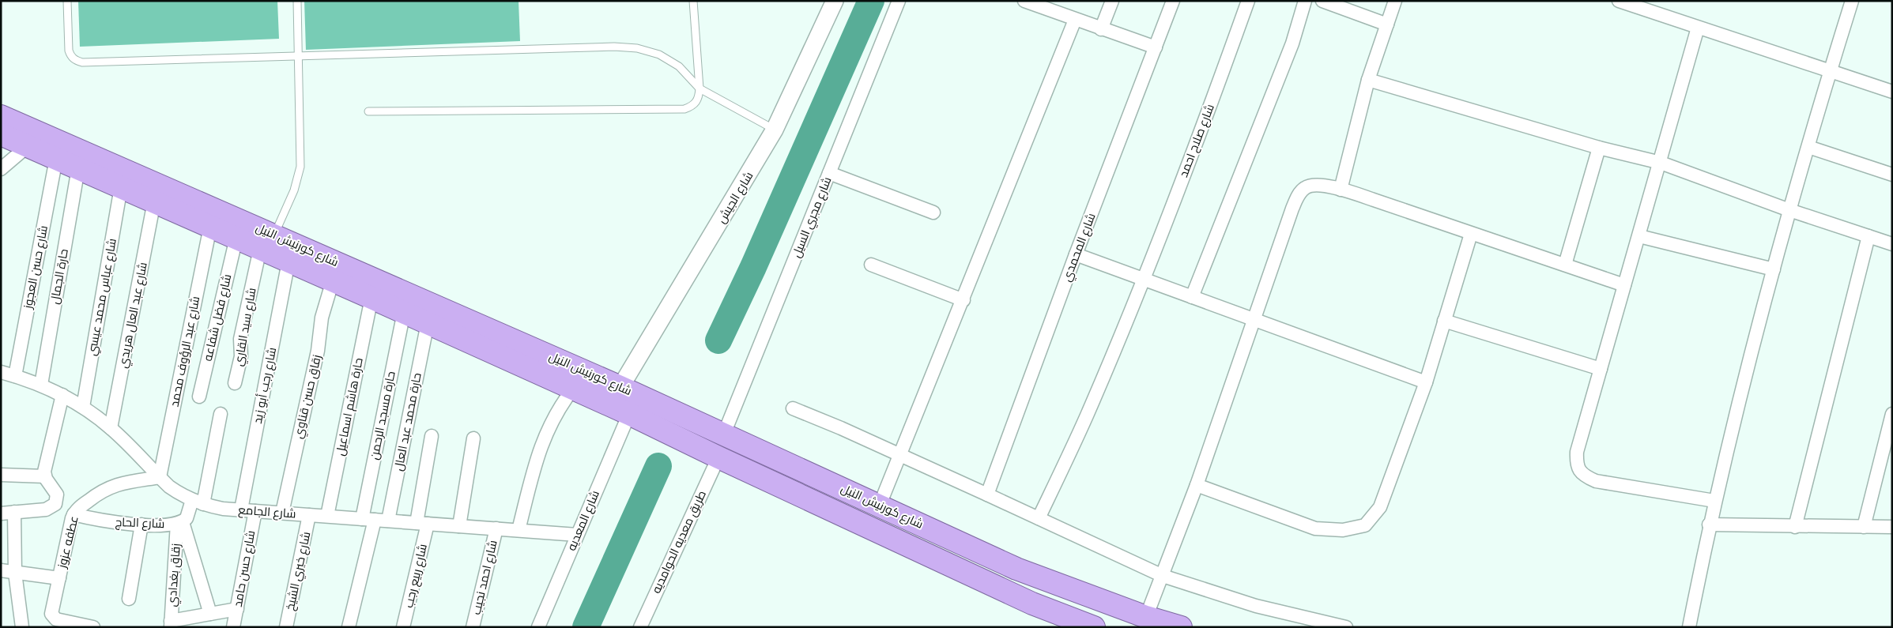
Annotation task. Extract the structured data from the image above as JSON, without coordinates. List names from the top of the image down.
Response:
{
  "streets": {
    "highway": ["شارع كورنيش النيل"],
    "street": [
      "شارع صلاح احمد",
      "شارع الجيش",
      "شارع مجري السيل",
      "شارع المحمدي",
      "شارع حسن العجوز",
      "حارة الجمال",
      "شارع عباس محمد عيسي",
      "شارع عبد العال هريدي",
      "شارع فضل شفاعه",
      "شارع سيد القاري",
      "شارع عبد الرؤوف محمد",
      "شارع رجب أبو زيد",
      "زقاق حسن قناوي",
      "حارة هاشم اسماعيل",
      "حارة مسجد الرحمن",
      "حارة محمد عبد العال",
      "شارع الجامع",
      "شارع المعديه",
      "شارع الحاج",
      "عطفه عزوز",
      "طريق معديه الحوامديه",
      "شارع حسن حامد",
      "شارع خيري الشيخ",
      "زقاق بغدادي",
      "شارع ربيع رجب",
      "شارع احمد نجيب"
    ]
  },
  "crossings": [
    ["شارع الجيش", "شارع كورنيش النيل"],
    ["شارع مجري السيل", "شارع كورنيش النيل"],
    ["شارع كورنيش النيل", "شارع حسن العجوز"],
    ["شارع كورنيش النيل", "حارة الجمال"],
    ["شارع كورنيش النيل", "شارع عباس محمد عيسي"],
    ["شارع كورنيش النيل", "شارع عبد العال هريدي"],
    ["شارع كورنيش النيل", "شارع فضل شفاعه"],
    ["شارع كورنيش النيل", "شارع سيد القاري"],
    ["شارع كورنيش النيل", "شارع عبد الرؤوف محمد"],
    ["شارع كورنيش النيل", "شارع رجب أبو زيد"],
    ["شارع كورنيش النيل", "زقاق حسن قناوي"],
    ["شارع كورنيش النيل", "حارة هاشم اسماعيل"],
    ["شارع كورنيش النيل", "حارة مسجد الرحمن"],
    ["شارع كورنيش النيل", "حارة محمد عبد العال"],
    ["شارع كورنيش النيل", "شارع المعديه"],
    ["شارع كورنيش النيل", "طريق معديه الحوامديه"],
    ["شارع حسن العجوز", "شارع الجامع"],
    ["حارة الجمال", "شارع الجامع"],
    ["شارع عباس محمد عيسي", "شارع الجامع"],
    ["شارع عبد العال هريدي", "شارع الجامع"],
    ["شارع عبد الرؤوف محمد", "شارع الجامع"],
    ["شارع عبد الرؤوف محمد", "عطفه عزوز"],
    ["شارع رجب أبو زيد", "شارع الجامع"],
    ["زقاق حسن قناوي", "شارع الجامع"],
    ["حارة هاشم اسماعيل", "شارع الجامع"],
    ["حارة مسجد الرحمن", "شارع الجامع"],
    ["حارة محمد عبد العال", "شارع الجامع"],
    ["شارع الجامع", "شارع المعديه"],
    ["شارع الجامع", "شارع الحاج"],
    ["شارع الجامع", "عطفه عزوز"],
    ["شارع الجامع", "شارع حسن حامد"],
    ["شارع الجامع", "شارع خيري الشيخ"],
    ["شارع الجامع", "شارع ربيع رجب"],
    ["شارع الجامع", "شارع احمد نجيب"],
    ["شارع الحاج", "عطفه عزوز"],
    ["شارع الحاج", "زقاق بغدادي"]
  ]
}
